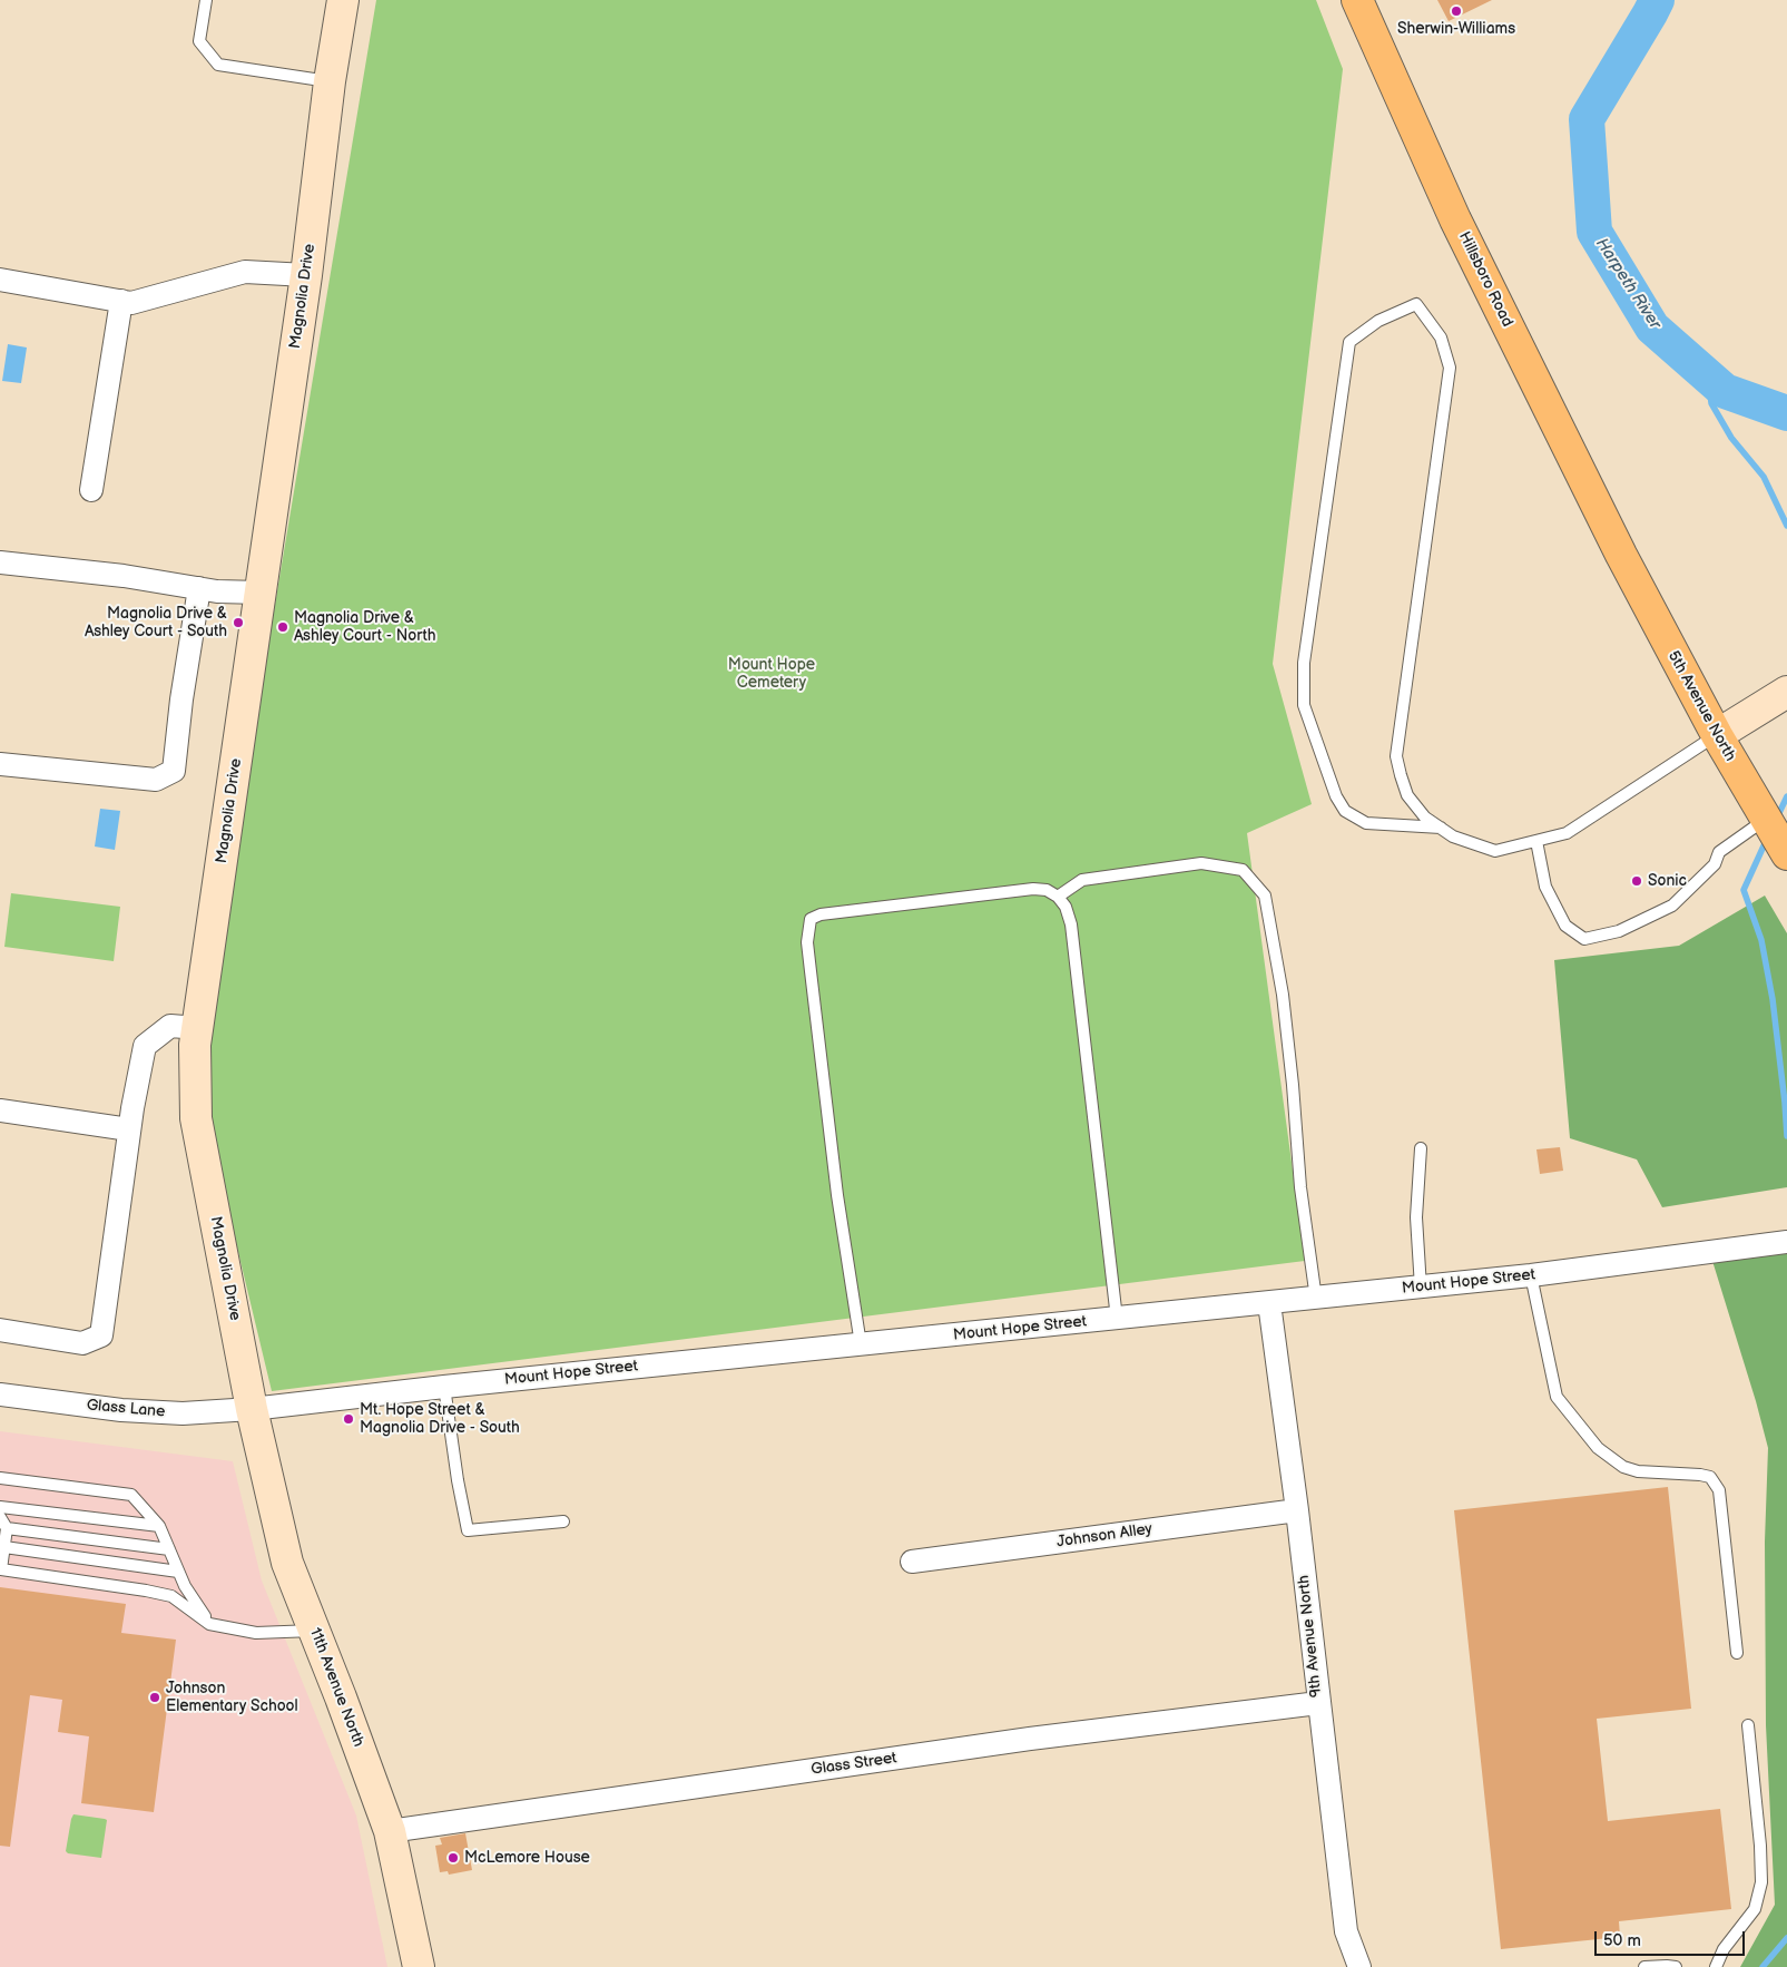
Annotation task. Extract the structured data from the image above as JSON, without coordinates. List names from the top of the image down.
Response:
{
  "streets": {
    "main road": ["Hillsboro Road", "5th Avenue North"],
    "street": [
      "Magnolia Drive",
      "Mount Hope Street",
      "Glass Lane",
      "Johnson Alley",
      "9th Avenue North",
      "11th Avenue North",
      "Glass Street"
    ]
  },
  "crossings": [
    ["Hillsboro Road", "5th Avenue North"],
    ["Magnolia Drive", "Mount Hope Street"],
    ["Magnolia Drive", "Glass Lane"],
    ["Magnolia Drive", "11th Avenue North"],
    ["Mount Hope Street", "Glass Lane"],
    ["Mount Hope Street", "9th Avenue North"],
    ["Mount Hope Street", "11th Avenue North"],
    ["Glass Lane", "11th Avenue North"],
    ["Johnson Alley", "9th Avenue North"],
    ["9th Avenue North", "Glass Street"],
    ["11th Avenue North", "Glass Street"]
  ],
  "water": ["Harpeth River"],
  "parks": ["Mount Hope Cemetery"],
  "places": [
    "Sherwin-Williams",
    "Magnolia Drive & Ashley Court - South",
    "Magnolia Drive & Ashley Court - North",
    "Sonic",
    "Mt. Hope Street & Magnolia Drive - South",
    "Johnson Elementary School",
    "McLemore House"
  ],
  "scale_bar": "50 m"
}
